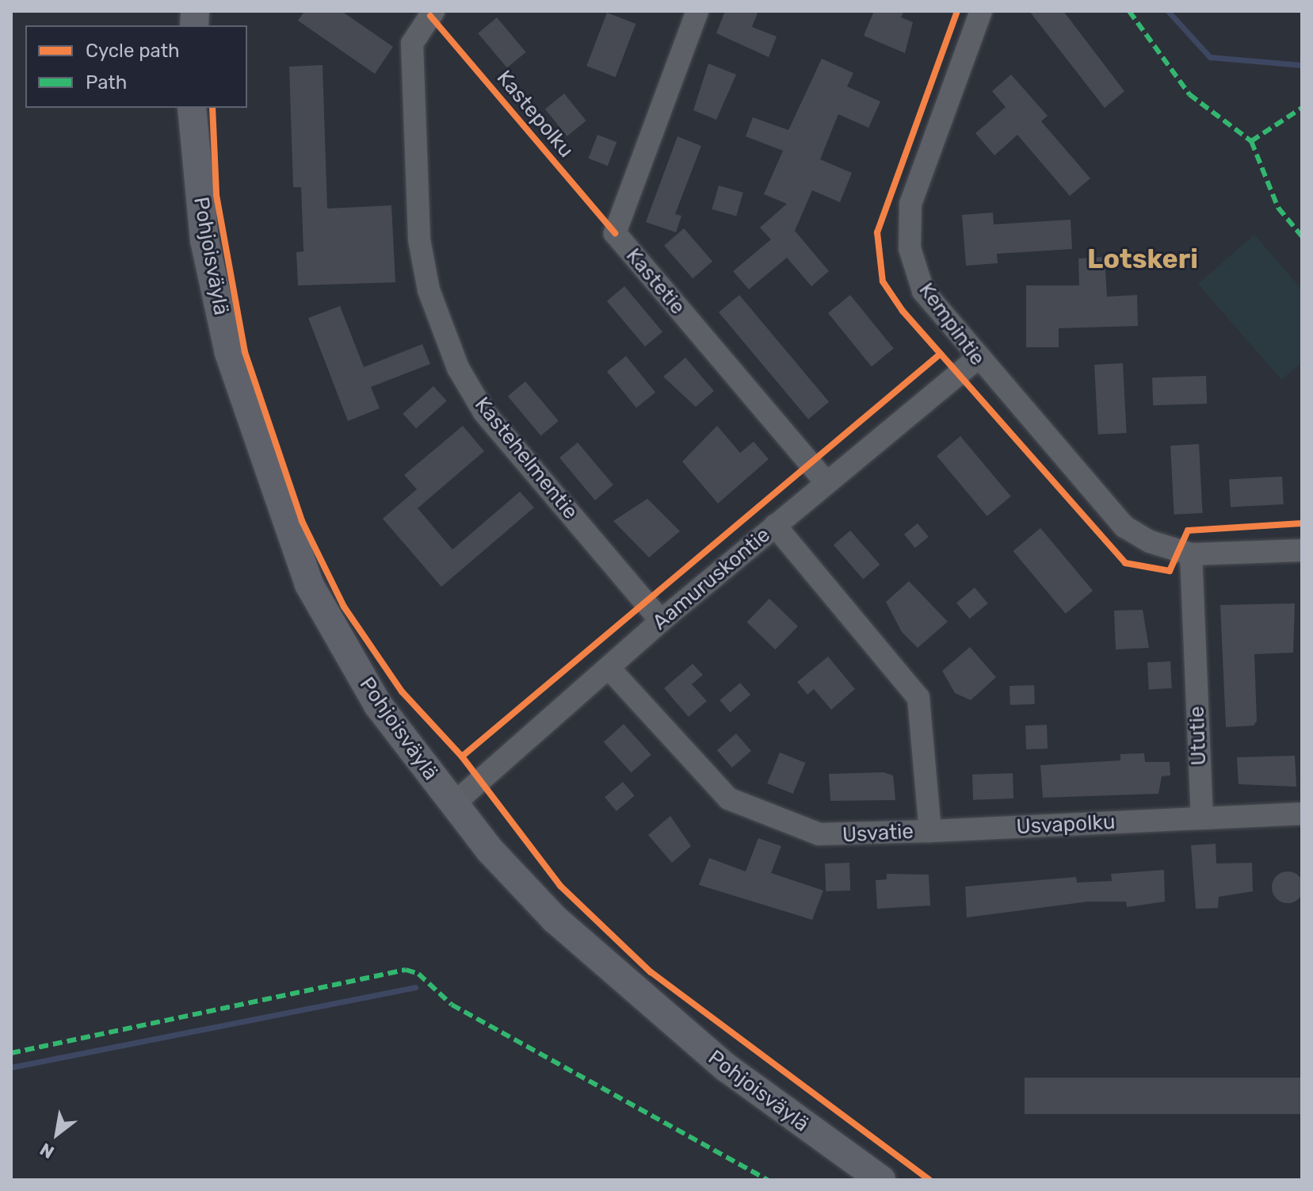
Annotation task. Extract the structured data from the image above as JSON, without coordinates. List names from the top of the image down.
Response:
{
  "streets": {
    "main road": ["Pohjoisväylä"],
    "street": [
      "Kastetie",
      "Kempintie",
      "Kastehelmentie",
      "Aamuruskontie",
      "Ututie",
      "Usvapolku",
      "Usvatie"
    ],
    "cycle path": ["Kastepolku"]
  },
  "crossings": [
    ["Pohjoisväylä", "Aamuruskontie"],
    ["Kastetie", "Aamuruskontie"],
    ["Kempintie", "Aamuruskontie"],
    ["Kempintie", "Ututie"],
    ["Kastehelmentie", "Aamuruskontie"],
    ["Aamuruskontie", "Usvatie"],
    ["Ututie", "Usvapolku"],
    ["Usvapolku", "Usvatie"]
  ],
  "districts": ["Lotskeri"],
  "legend": ["Cycle path", "Path"],
  "north": "bottom left"
}
